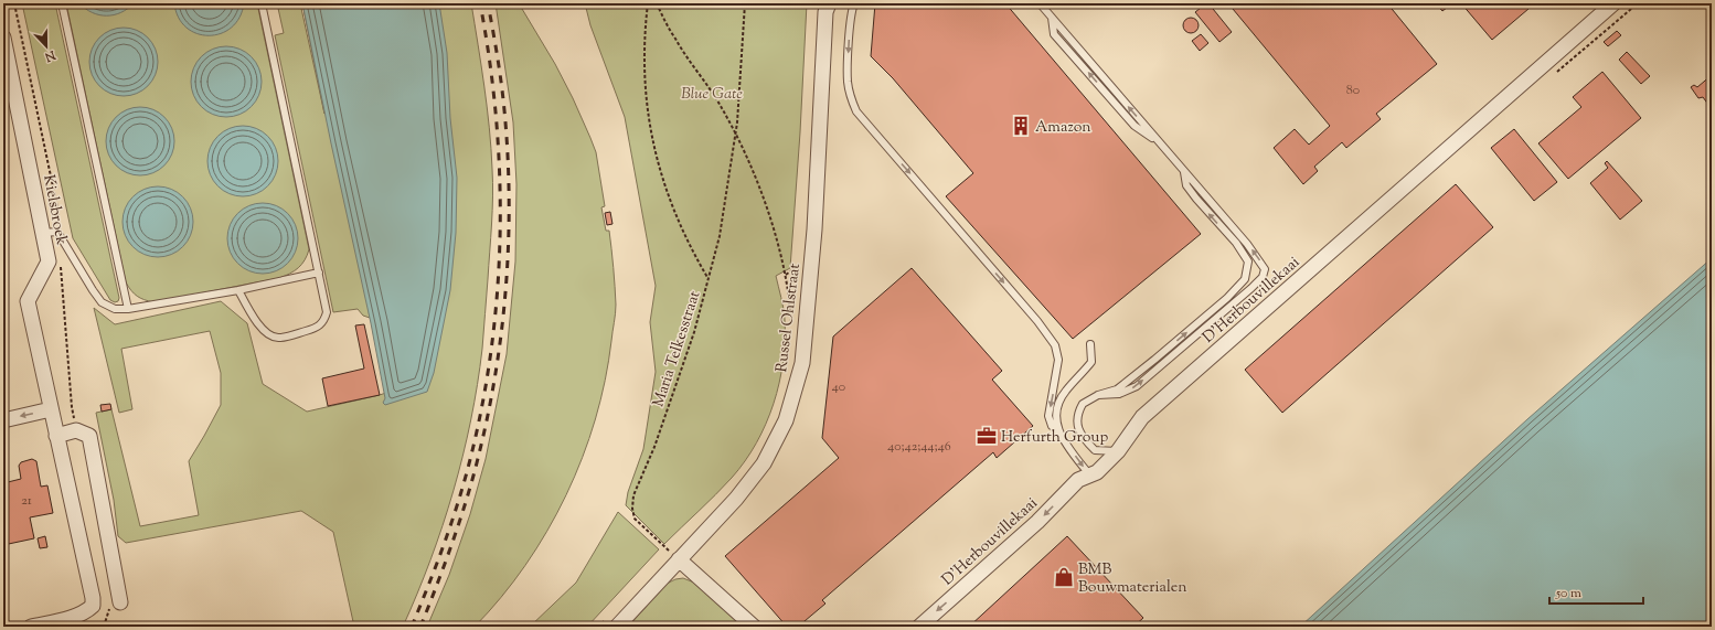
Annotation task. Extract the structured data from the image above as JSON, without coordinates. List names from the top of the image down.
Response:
{
  "streets": {
    "street": ["Kielsbroek", "D'Herbouvillekaai", "Russel Ohlstraat"],
    "path": ["Maria Telkesstraat"]
  },
  "crossings": [
    ["Russel Ohlstraat", "Maria Telkesstraat"]
  ],
  "parks": ["Blue Gate"],
  "places": {
    "building": ["Amazon"],
    "office": ["Herfurth Group"],
    "shop": ["BMB Bouwmaterialen"]
  },
  "house_numbers": [
    "80",
    "40",
    "40;42;44;46",
    "21"
  ],
  "scale_bar": "50 m",
  "north": "bottom"
}
